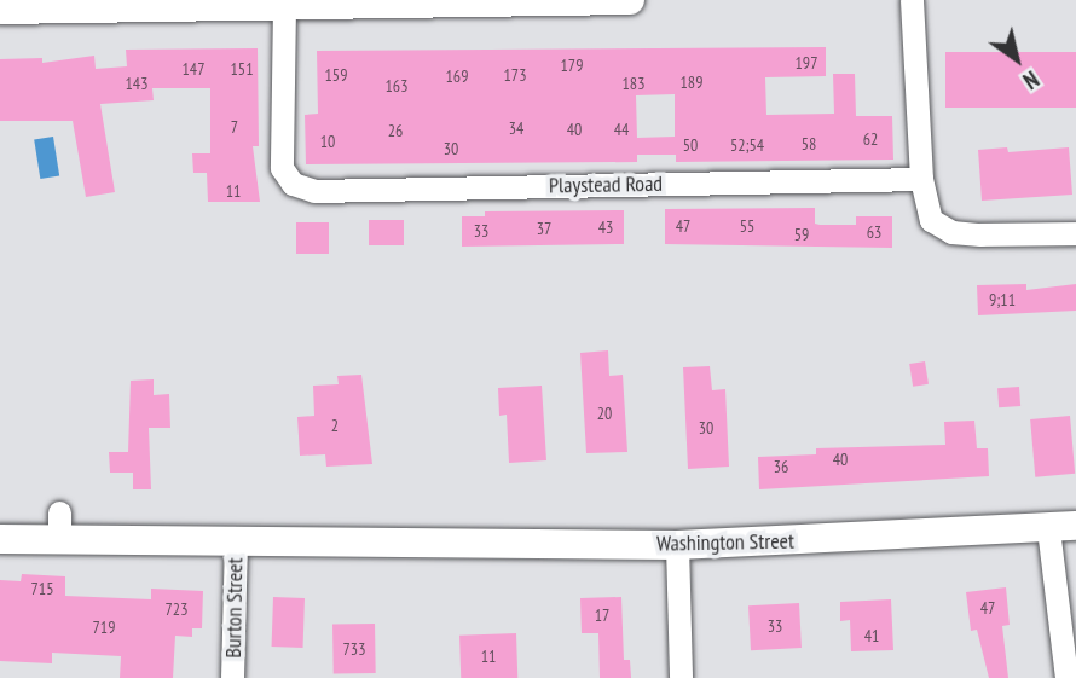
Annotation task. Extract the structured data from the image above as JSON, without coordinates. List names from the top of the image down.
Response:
{
  "streets": {
    "main road": ["Washington Street"],
    "street": ["Playstead Road", "Burton Street"]
  },
  "crossings": [
    ["Washington Street", "Burton Street"]
  ],
  "house_numbers": [
    "197",
    "179",
    "147",
    "151",
    "159",
    "173",
    "169",
    "189",
    "143",
    "183",
    "163",
    "7",
    "34",
    "40",
    "44",
    "26",
    "62",
    "10",
    "58",
    "50",
    "52;54",
    "30",
    "11",
    "47",
    "55",
    "43",
    "37",
    "33",
    "63",
    "59",
    "9;11",
    "20",
    "2",
    "30",
    "40",
    "36",
    "715",
    "47",
    "723",
    "17",
    "33",
    "719",
    "41",
    "733",
    "11"
  ],
  "north": "bottom right"
}
